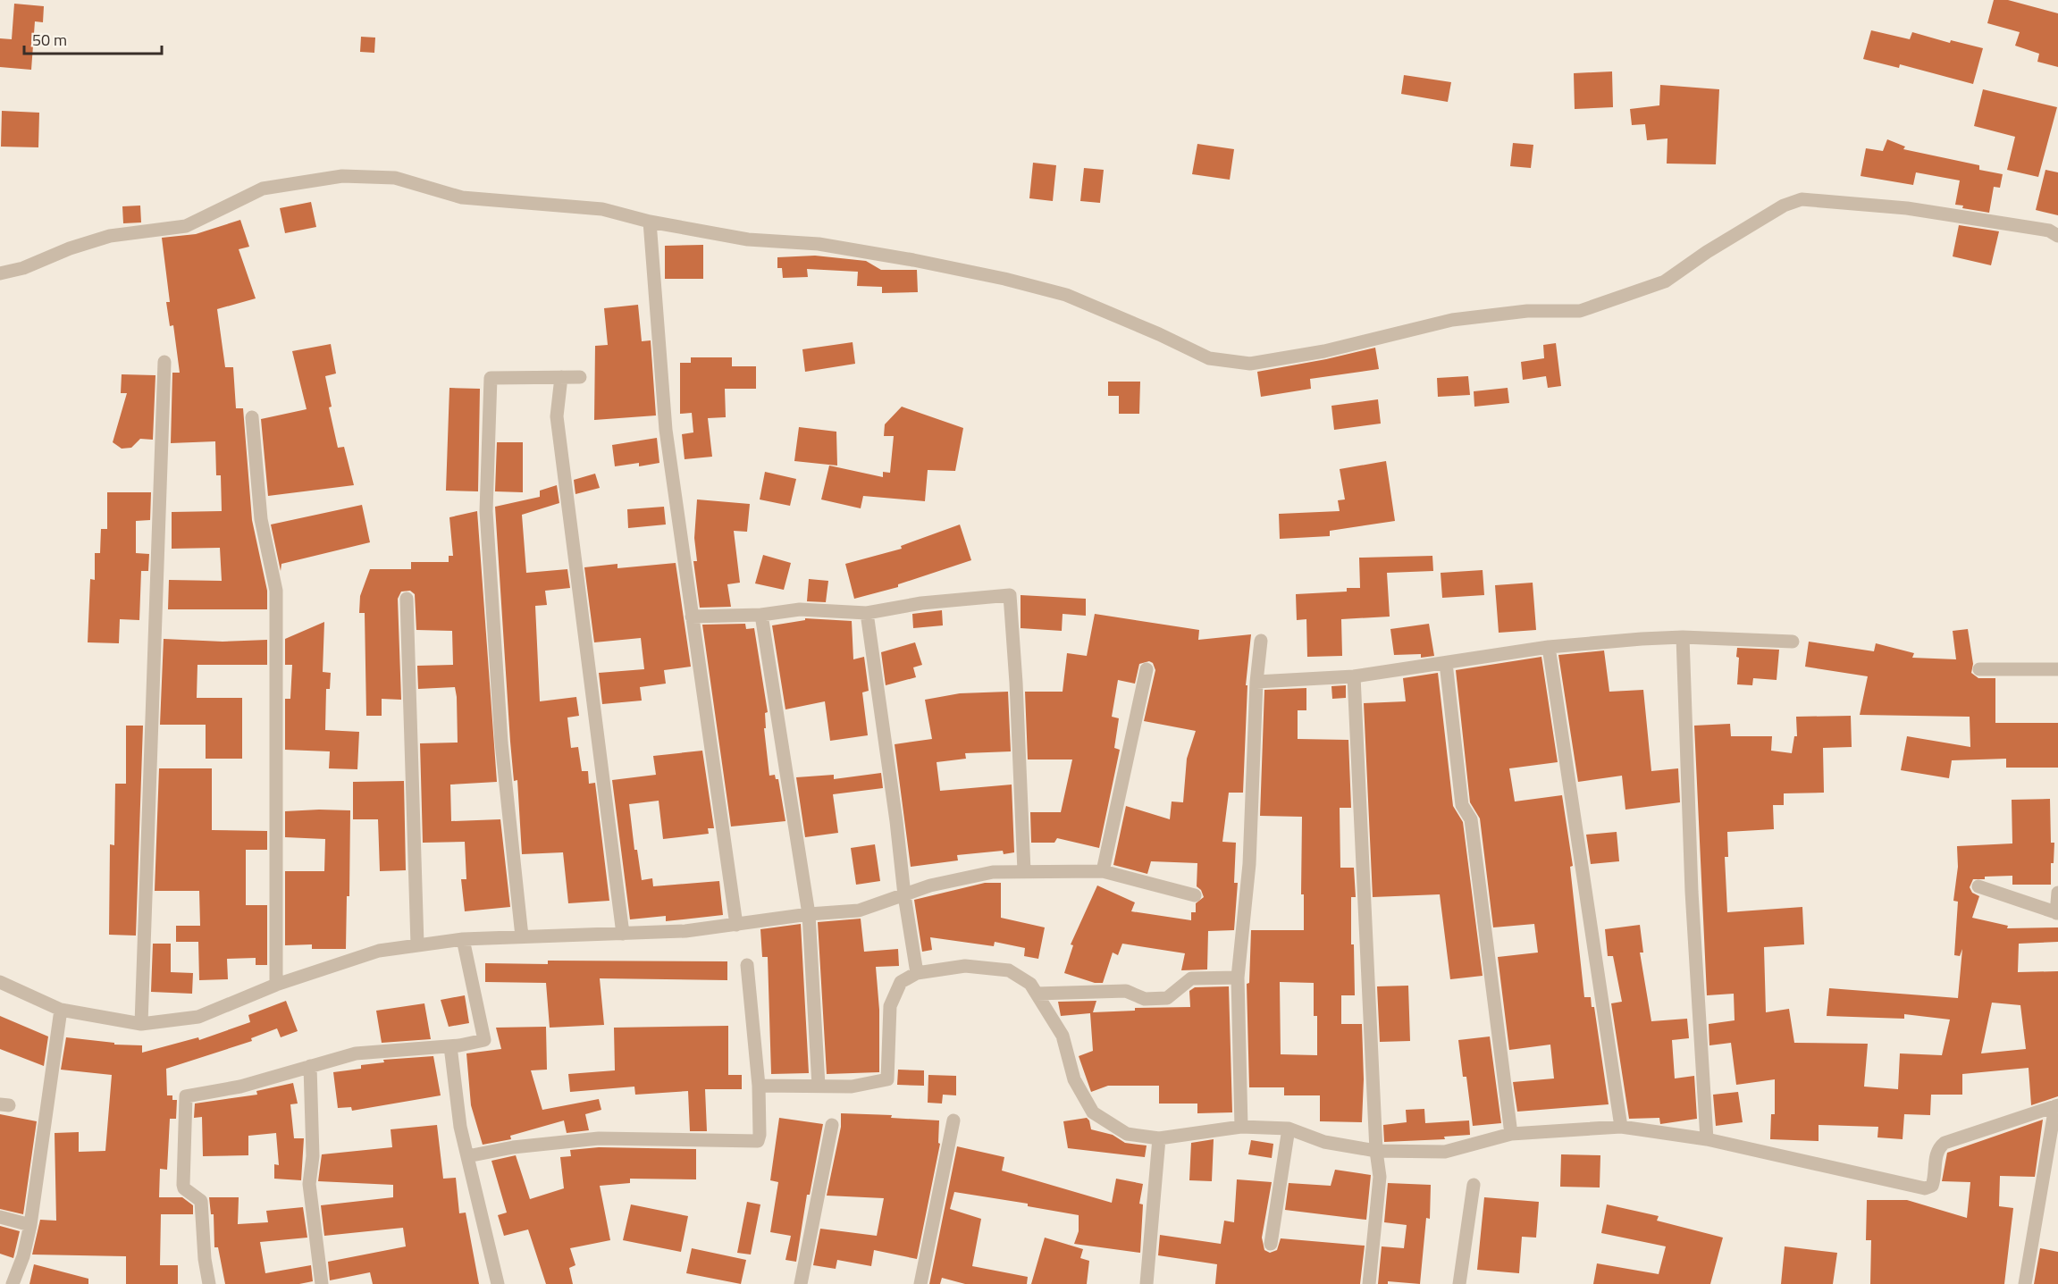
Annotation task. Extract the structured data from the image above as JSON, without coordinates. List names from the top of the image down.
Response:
{
  "scale_bar": "50 m"
}
